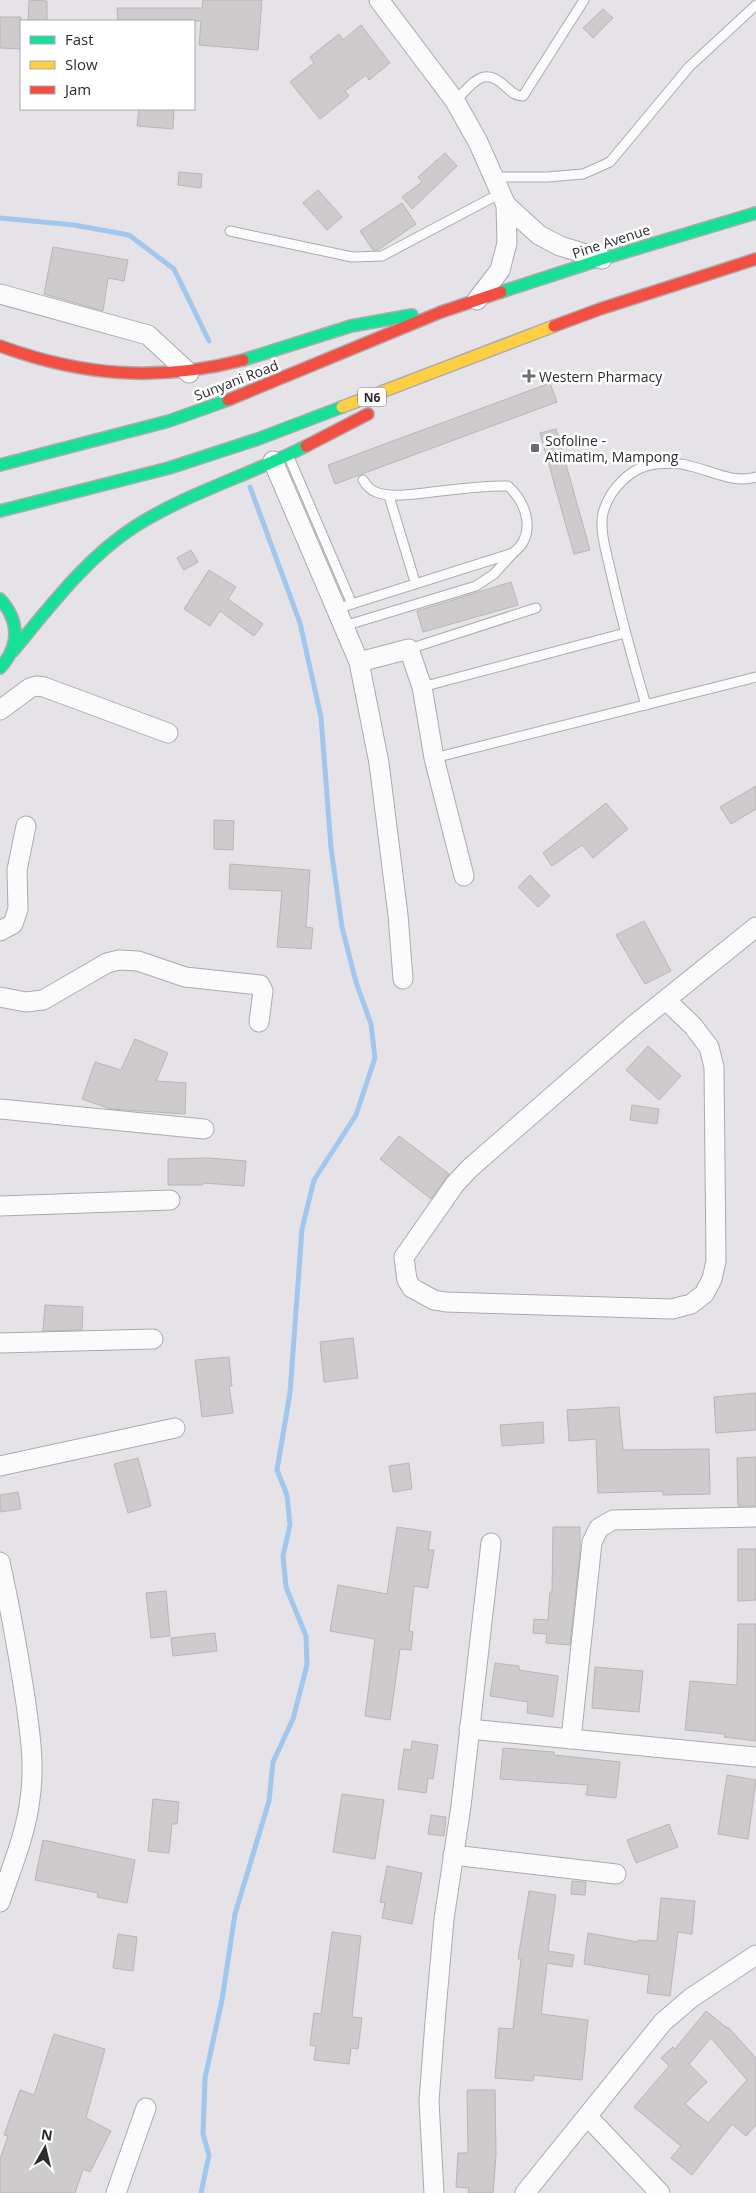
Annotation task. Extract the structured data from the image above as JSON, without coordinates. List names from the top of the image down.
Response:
{
  "streets": {
    "main road": ["Pine Avenue", "Sunyani Road", "N6"]
  },
  "crossings": [
    ["Pine Avenue", "Sunyani Road"]
  ],
  "places": {
    "health": ["Western Pharmacy"],
    "transit": ["Sofoline - Atimatim, Mampong"]
  },
  "legend": ["Fast", "Slow", "Jam"],
  "north": "top"
}
